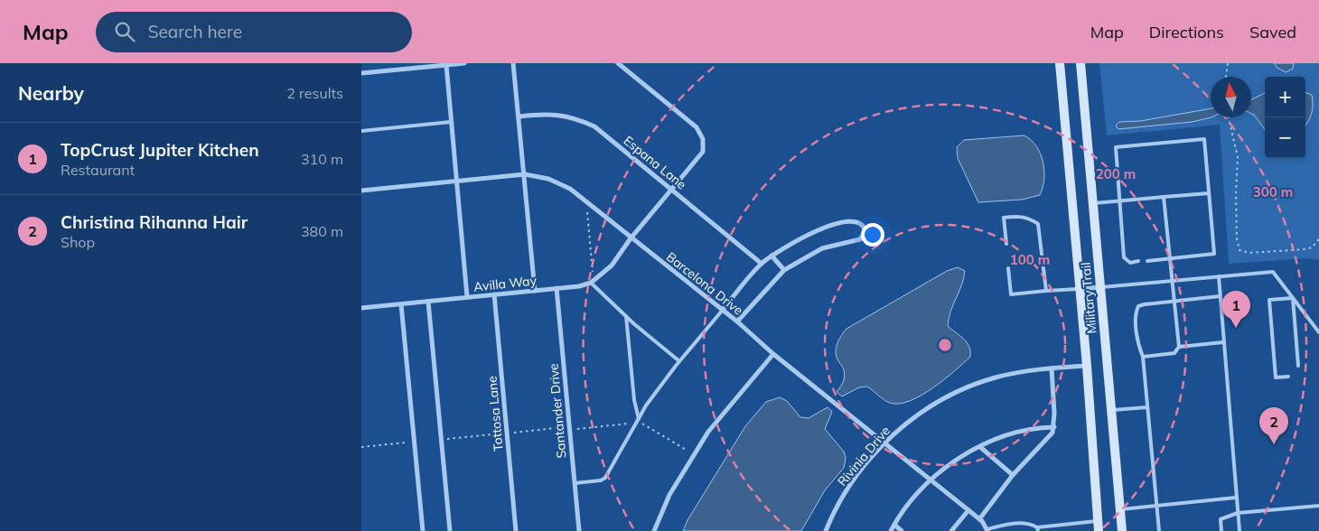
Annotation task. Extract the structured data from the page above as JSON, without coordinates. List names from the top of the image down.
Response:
{
  "streets": {
    "main road": ["Military Trail"],
    "street": [
      "Espana Lane",
      "Avilla Way",
      "Barcelona Drive",
      "Santander Drive",
      "Tottosa Lane",
      "Rivinia Drive"
    ]
  },
  "crossings": [
    ["Avilla Way", "Santander Drive"],
    ["Avilla Way", "Tottosa Lane"],
    ["Barcelona Drive", "Rivinia Drive"],
    ["Military Trail", "Rivinia Drive"]
  ],
  "north": "top",
  "page": {
    "header": "Map",
    "search": "Search here",
    "nav": ["Map", "Directions", "Saved"],
    "heading": ["Nearby", "2 results"],
    "map_buttons": ["+", "−"],
    "list": [
      {
        "mark": "1",
        "name": "TopCrust Jupiter Kitchen",
        "note": "Restaurant",
        "value": "310 m"
      },
      {
        "mark": "2",
        "name": "Christina Rihanna Hair",
        "note": "Shop",
        "value": "380 m"
      }
    ],
    "pins": ["1", "2"]
  },
  "rings": ["200 m", "300 m", "100 m"]
}
